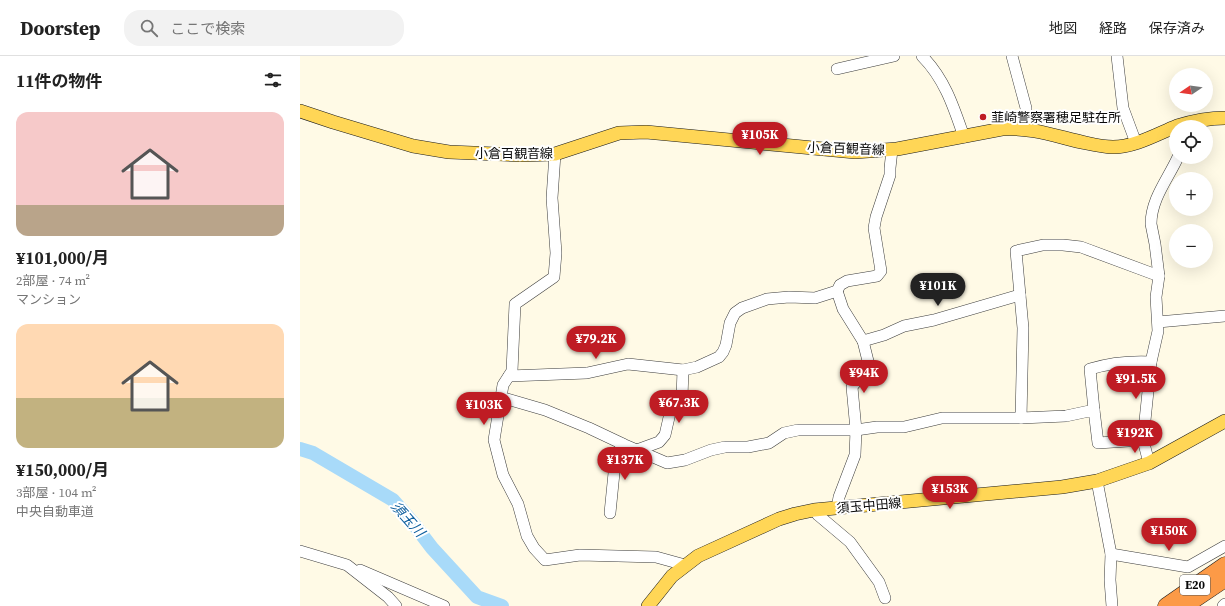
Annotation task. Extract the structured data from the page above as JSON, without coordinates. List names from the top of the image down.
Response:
{
  "streets": {
    "highway": ["E20"],
    "main road": ["小倉百観音線", "須玉中田線"]
  },
  "water": ["須玉川"],
  "places": ["韮崎警察署穂足駐在所"],
  "north": "left",
  "page": {
    "header": "Doorstep",
    "search": "ここで検索",
    "nav": ["地図", "経路", "保存済み"],
    "heading": "11件の物件",
    "map_buttons": ["+", "−"],
    "list": [
      {
        "name": "¥101,000/月",
        "note": "2部屋 · 74 m² · マンション"
      },
      {
        "name": "¥150,000/月",
        "note": "3部屋 · 104 m² · 中央自動車道"
      }
    ],
    "price": [
      "¥105K",
      "¥101K",
      "¥79.2K",
      "¥94K",
      "¥91.5K",
      "¥67.3K",
      "¥103K",
      "¥192K",
      "¥137K",
      "¥153K",
      "¥150K"
    ]
  }
}
